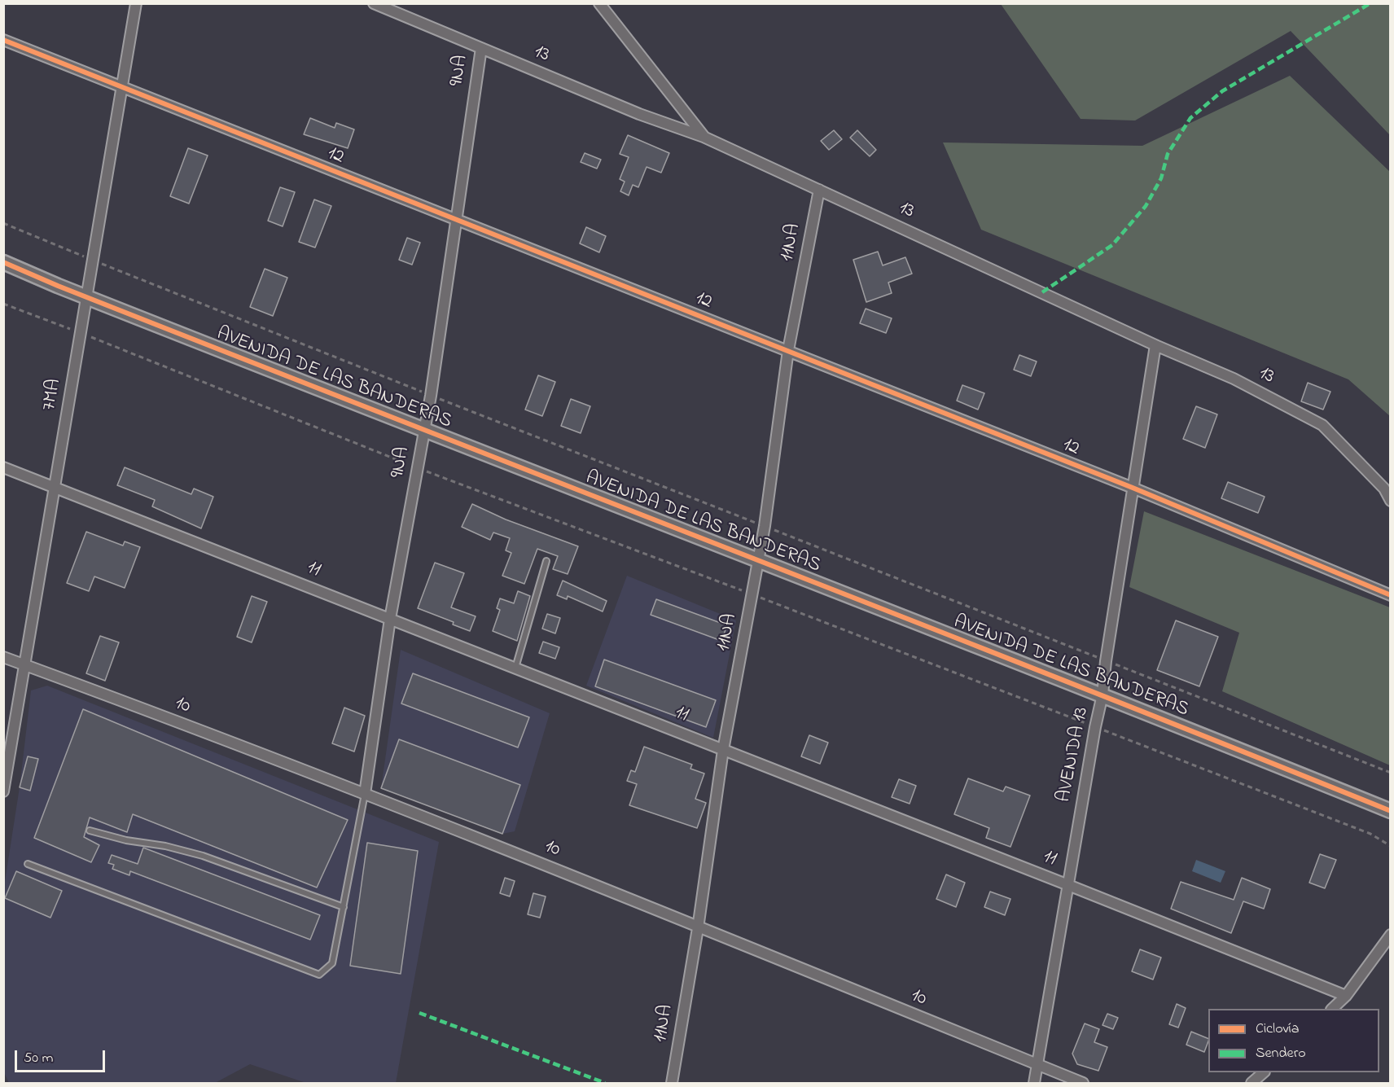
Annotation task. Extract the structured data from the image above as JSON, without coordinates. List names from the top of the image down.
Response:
{
  "streets": {
    "street": [
      "13",
      "9NA",
      "12",
      "11NA",
      "AVENIDA DE LAS BANDERAS",
      "7MA",
      "11",
      "10",
      "AVENIDA 13"
    ]
  },
  "crossings": [
    ["13", "9NA"],
    ["13", "11NA"],
    ["13", "AVENIDA 13"],
    ["9NA", "12"],
    ["9NA", "AVENIDA DE LAS BANDERAS"],
    ["9NA", "11"],
    ["9NA", "10"],
    ["12", "11NA"],
    ["12", "7MA"],
    ["12", "AVENIDA 13"],
    ["11NA", "AVENIDA DE LAS BANDERAS"],
    ["11NA", "11"],
    ["11NA", "10"],
    ["AVENIDA DE LAS BANDERAS", "7MA"],
    ["AVENIDA DE LAS BANDERAS", "AVENIDA 13"],
    ["7MA", "11"],
    ["7MA", "10"],
    ["11", "AVENIDA 13"],
    ["10", "AVENIDA 13"]
  ],
  "legend": ["Ciclovía", "Sendero"],
  "scale_bar": "50 m"
}
